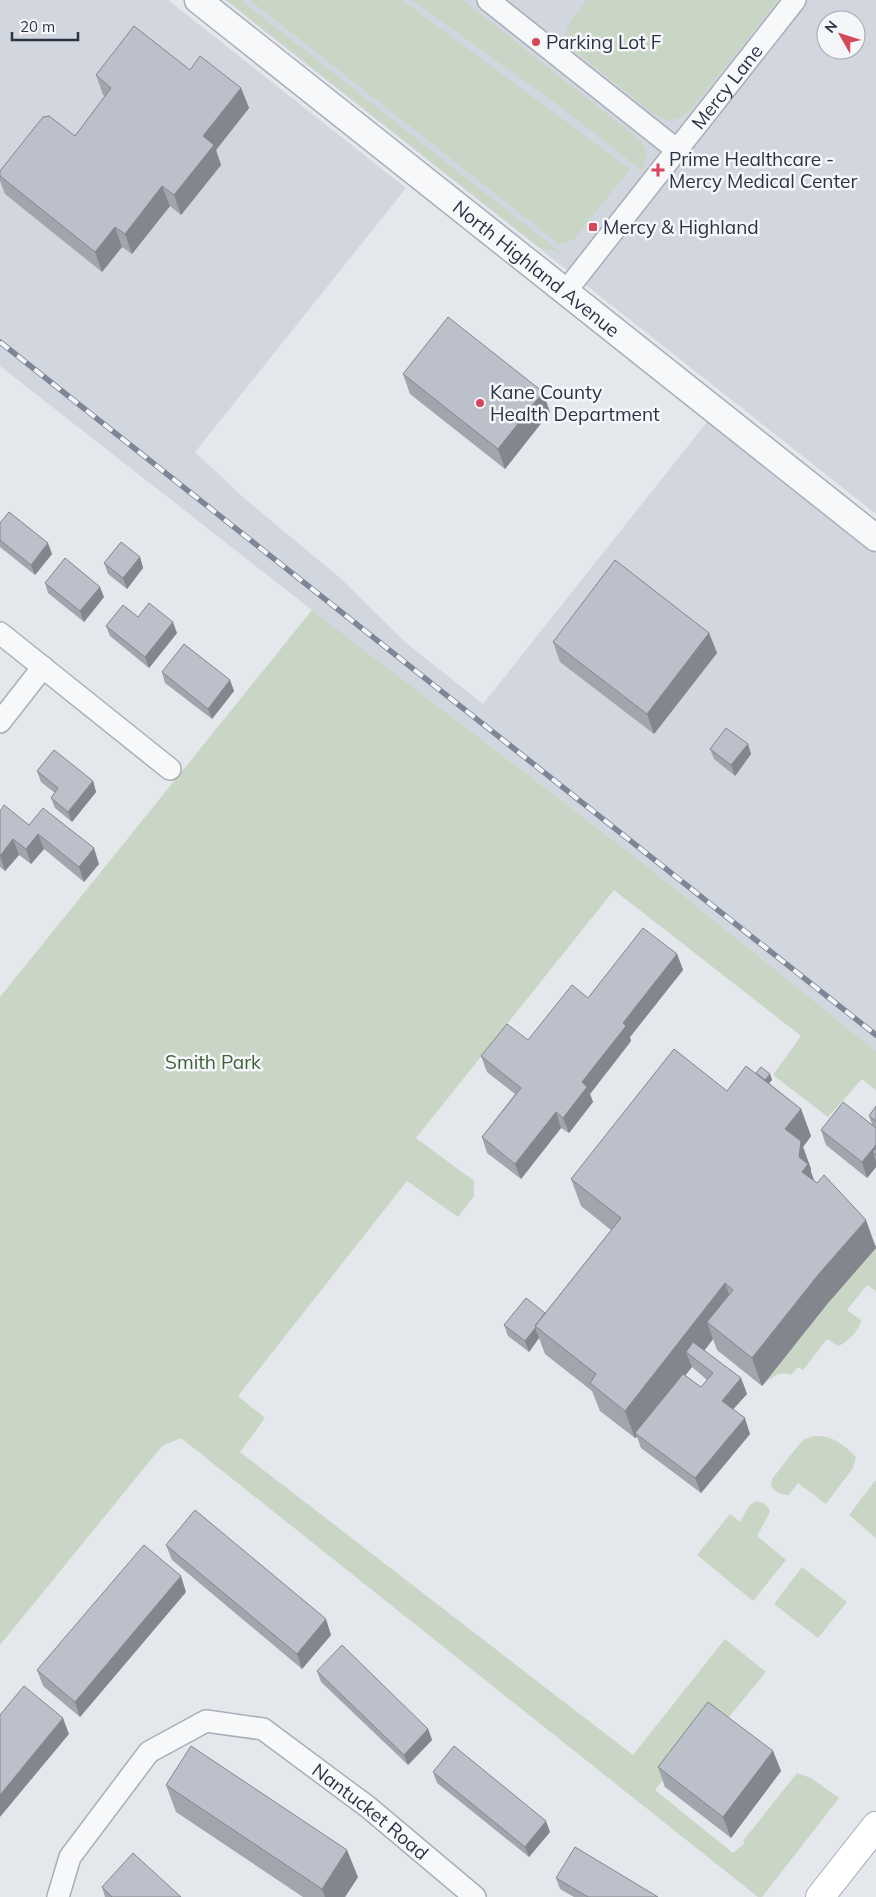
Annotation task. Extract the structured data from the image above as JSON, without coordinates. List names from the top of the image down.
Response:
{
  "streets": {
    "street": ["Mercy Lane", "North Highland Avenue", "Nantucket Road"]
  },
  "crossings": [
    ["Mercy Lane", "North Highland Avenue"]
  ],
  "parks": ["Smith Park"],
  "places": {
    "other": ["Parking Lot F", "Kane County Health Department"],
    "health": ["Prime Healthcare - Mercy Medical Center"],
    "transit": ["Mercy & Highland"]
  },
  "scale_bar": "20 m",
  "north": "top left"
}
